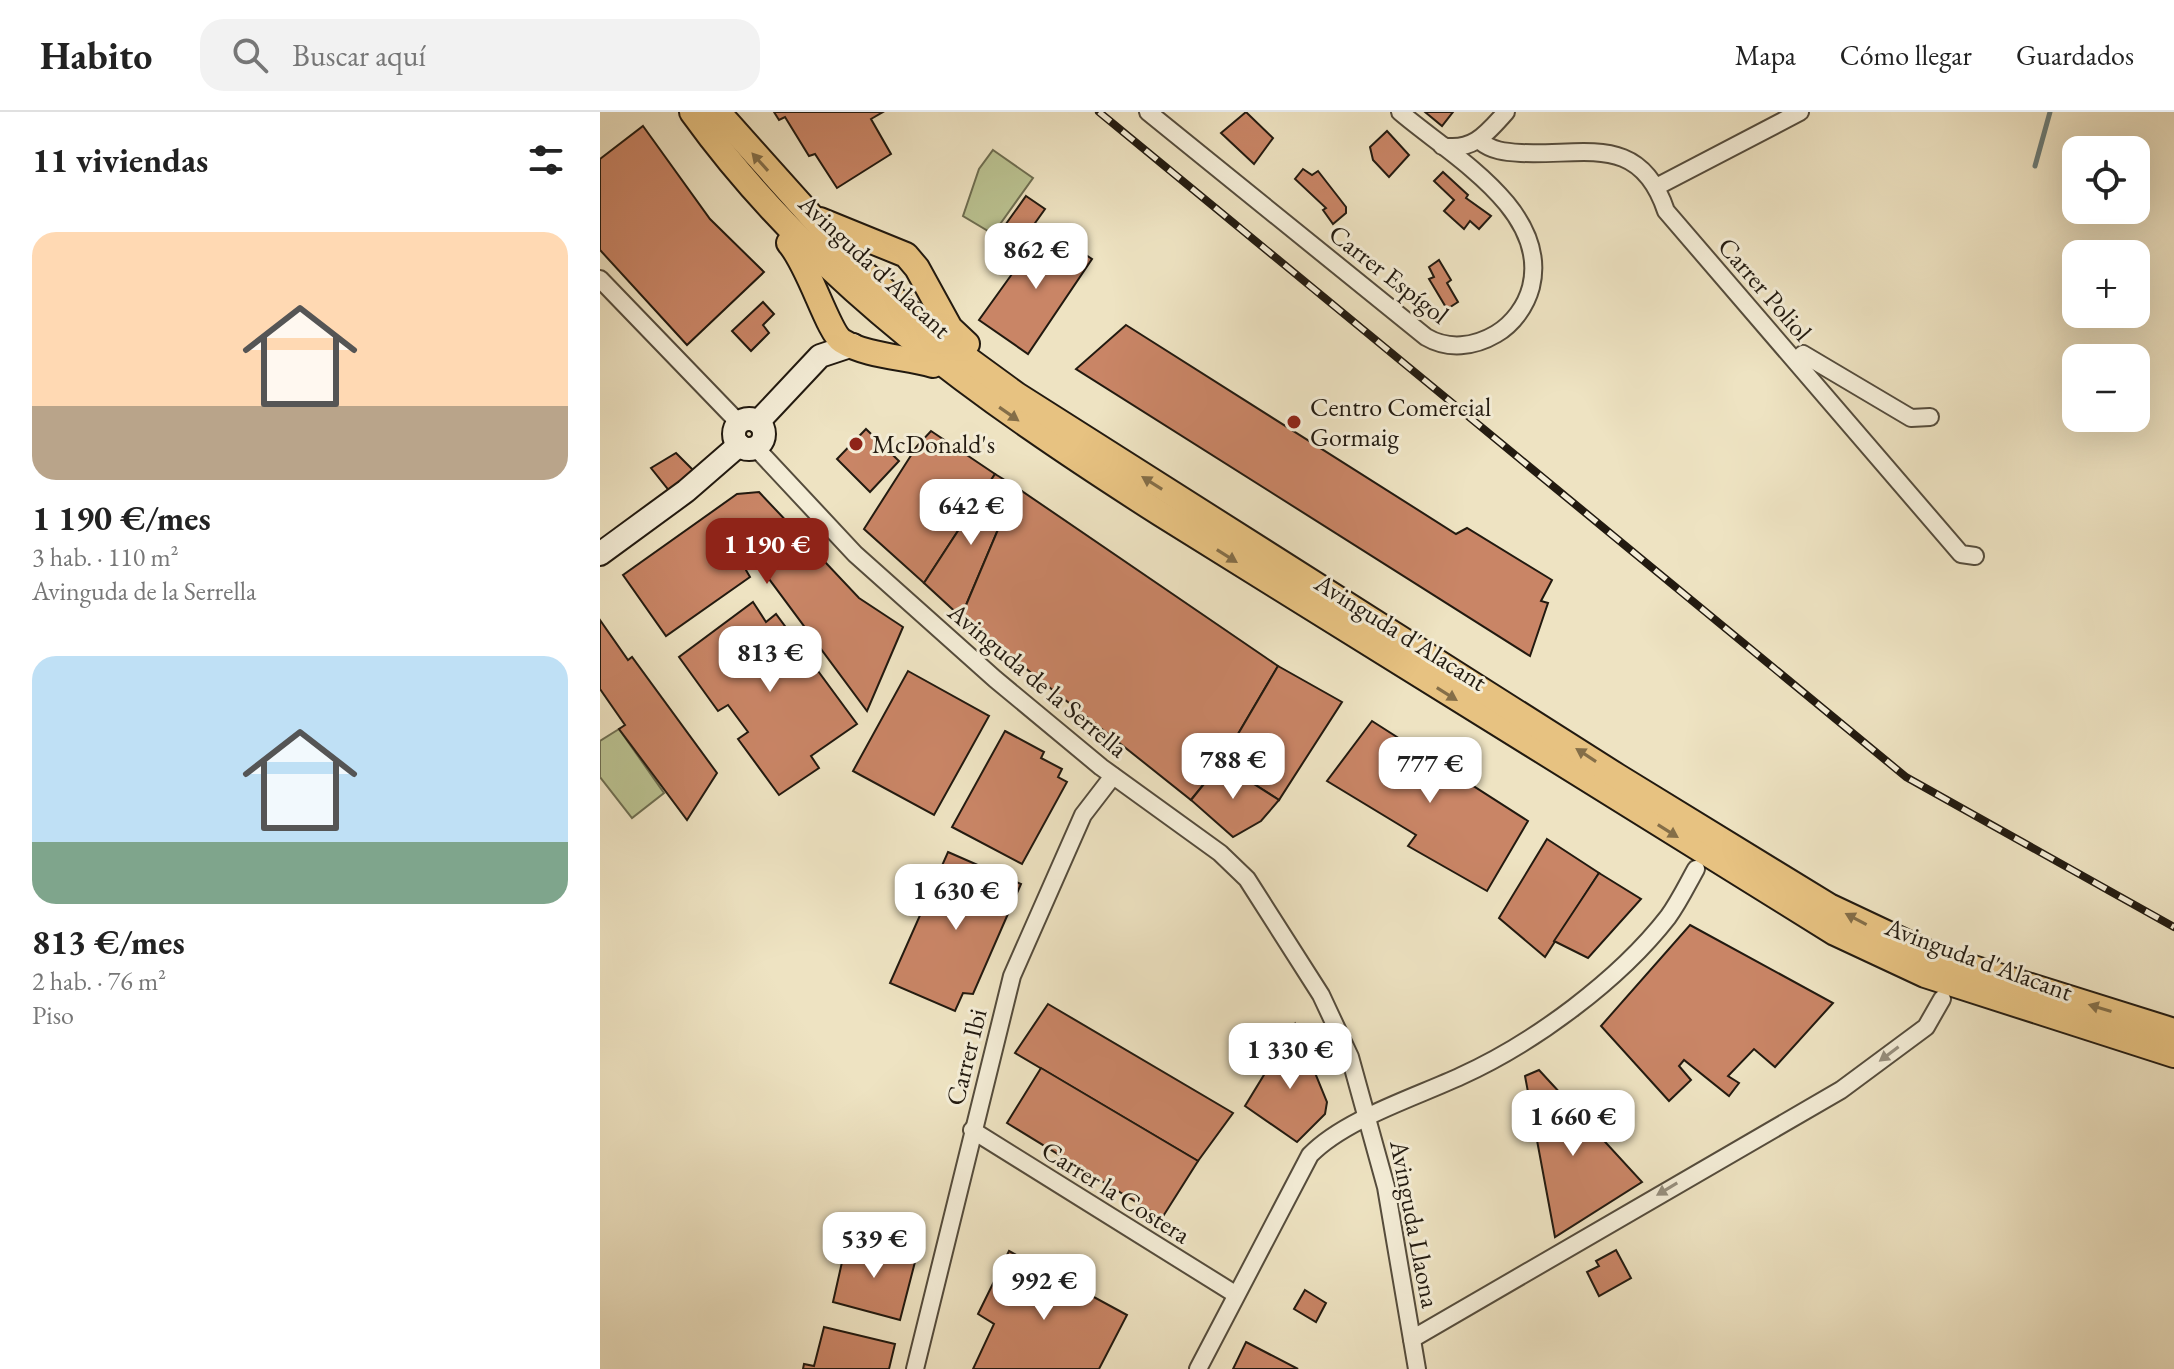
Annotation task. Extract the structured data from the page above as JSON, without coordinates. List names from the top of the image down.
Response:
{
  "streets": {
    "main road": ["Avinguda d'Alacant"],
    "street": [
      "Carrer Espígol",
      "Carrer Poliol",
      "Avinguda de la Serrella",
      "Carrer Ibi",
      "Carrer la Costera",
      "Avinguda Llaona"
    ]
  },
  "crossings": [
    ["Avinguda de la Serrella", "Carrer Ibi"],
    ["Avinguda de la Serrella", "Avinguda Llaona"],
    ["Carrer Ibi", "Carrer la Costera"]
  ],
  "places": ["Centro Comercial Gormaig", "McDonald's"],
  "page": {
    "header": "Habito",
    "search": "Buscar aquí",
    "nav": ["Mapa", "Cómo llegar", "Guardados"],
    "heading": "11 viviendas",
    "map_buttons": ["+", "−"],
    "list": [
      {
        "name": "1 190 €/mes",
        "note": "3 hab. · 110 m² · Avinguda de la Serrella"
      },
      {
        "name": "813 €/mes",
        "note": "2 hab. · 76 m² · Piso"
      }
    ],
    "price": [
      "862 €",
      "642 €",
      "1 190 €",
      "813 €",
      "788 €",
      "777 €",
      "1 630 €",
      "1 330 €",
      "1 660 €",
      "539 €",
      "992 €"
    ]
  }
}
